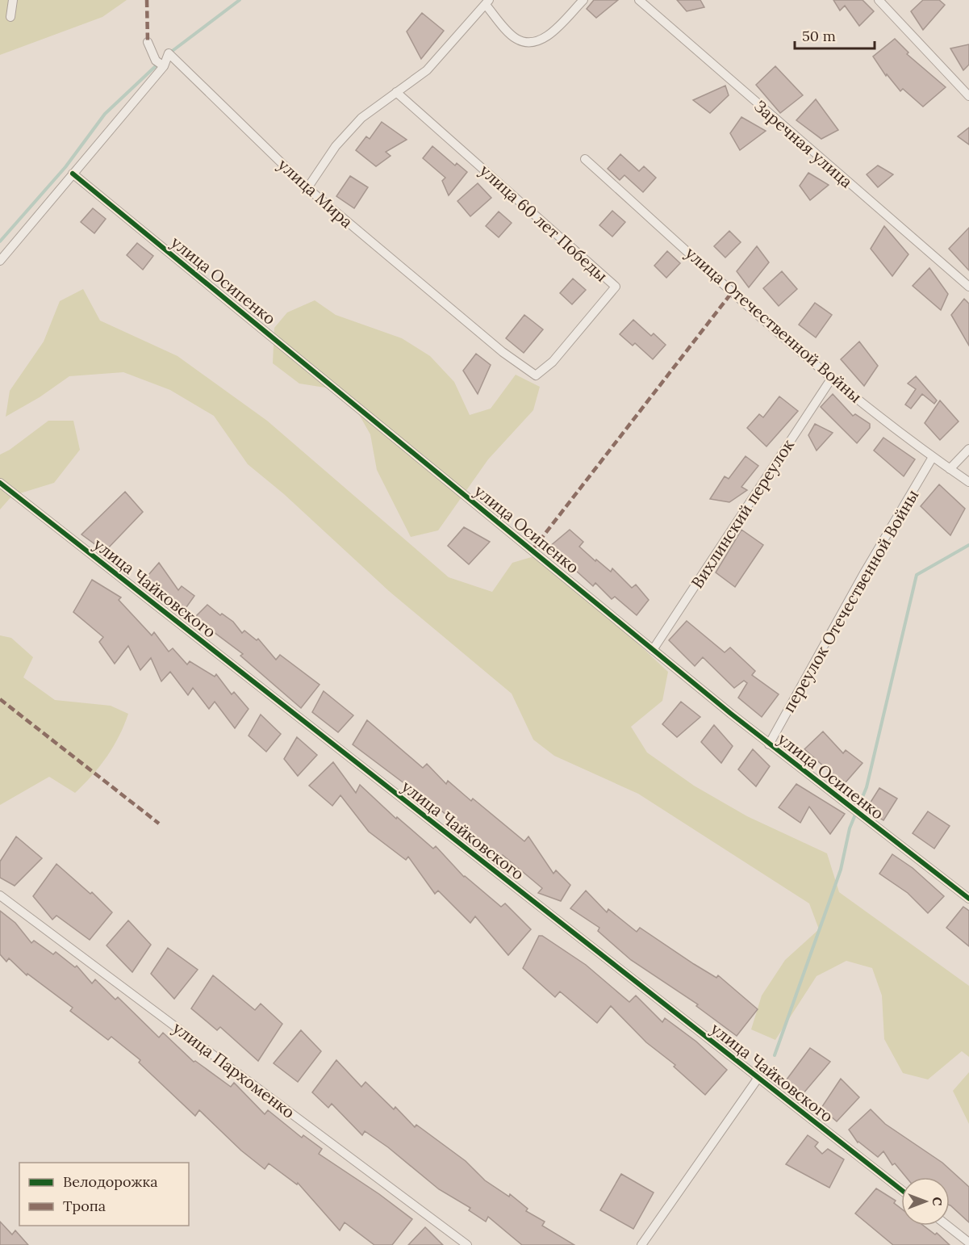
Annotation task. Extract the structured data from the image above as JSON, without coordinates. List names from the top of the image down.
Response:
{
  "streets": {
    "street": [
      "Заречная улица",
      "улица Мира",
      "улица 60 лет Победы",
      "улица Осипенко",
      "улица Отечественной Войны",
      "Вихлинский переулок",
      "улица Чайковского",
      "переулок Отечественной Войны",
      "улица Пархоменко"
    ]
  },
  "crossings": [
    ["улица Мира", "улица 60 лет Победы"],
    ["улица Осипенко", "Вихлинский переулок"],
    ["улица Осипенко", "переулок Отечественной Войны"],
    ["улица Отечественной Войны", "Вихлинский переулок"],
    ["улица Отечественной Войны", "переулок Отечественной Войны"]
  ],
  "legend": ["Велодорожка", "Тропа"],
  "scale_bar": "50 m",
  "north": "right"
}
